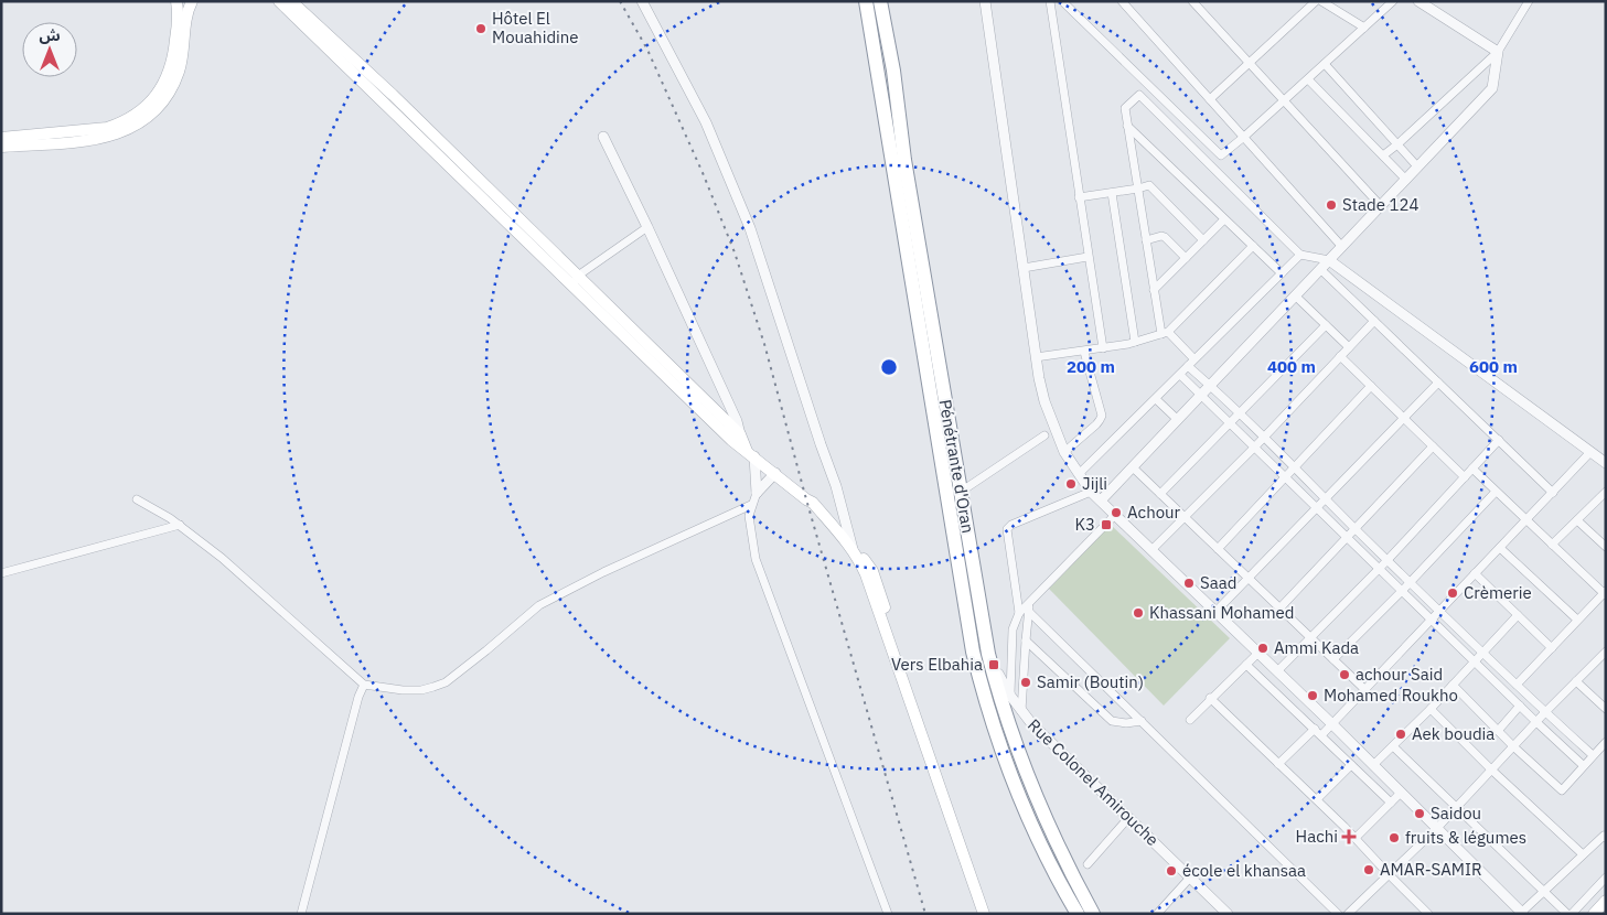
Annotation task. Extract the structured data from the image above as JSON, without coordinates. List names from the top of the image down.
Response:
{
  "streets": {
    "highway": ["Pénétrante d'Oran"],
    "street": ["Rue Colonel Amirouche"]
  },
  "crossings": [
    ["Pénétrante d'Oran", "Rue Colonel Amirouche"]
  ],
  "places": {
    "other": [
      "Hôtel El Mouahidine",
      "Stade 124",
      "Jijli",
      "Achour",
      "Saad",
      "Crèmerie",
      "Khassani Mohamed",
      "Ammi Kada",
      "achour Said",
      "Samir (Boutin)",
      "Mohamed Roukho",
      "Aek boudia",
      "Saidou",
      "fruits & légumes",
      "AMAR-SAMIR",
      "école el khansaa"
    ],
    "transit": ["K3", "Vers Elbahia"],
    "health": ["Hachi"]
  },
  "north": "top",
  "rings": ["200 m", "400 m", "600 m"]
}
